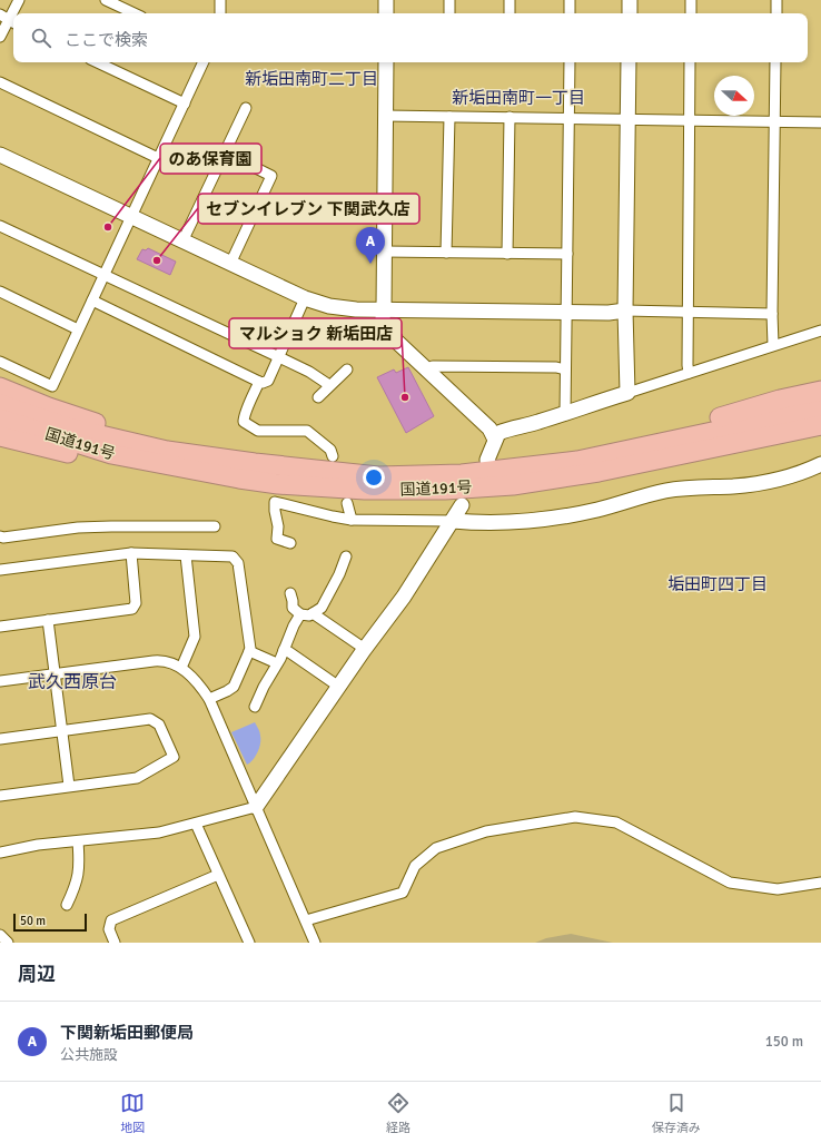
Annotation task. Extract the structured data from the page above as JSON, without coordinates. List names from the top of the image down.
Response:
{
  "streets": {
    "highway": ["国道191号"]
  },
  "districts": [
    "新垢田南町二丁目",
    "新垢田南町一丁目",
    "垢田町四丁目",
    "武久西原台"
  ],
  "places": ["のあ保育園", "セブンイレブン 下関武久店", "マルショク 新垢田店"],
  "scale_bar": "50 m",
  "north": "right",
  "page": {
    "search": "ここで検索",
    "pins": "A",
    "scale": "50 m",
    "heading": "周辺",
    "list": [
      {
        "mark": "A",
        "name": "下関新垢田郵便局",
        "note": "公共施設",
        "value": "150 m"
      }
    ],
    "nav": ["地図", "経路", "保存済み"]
  }
}
